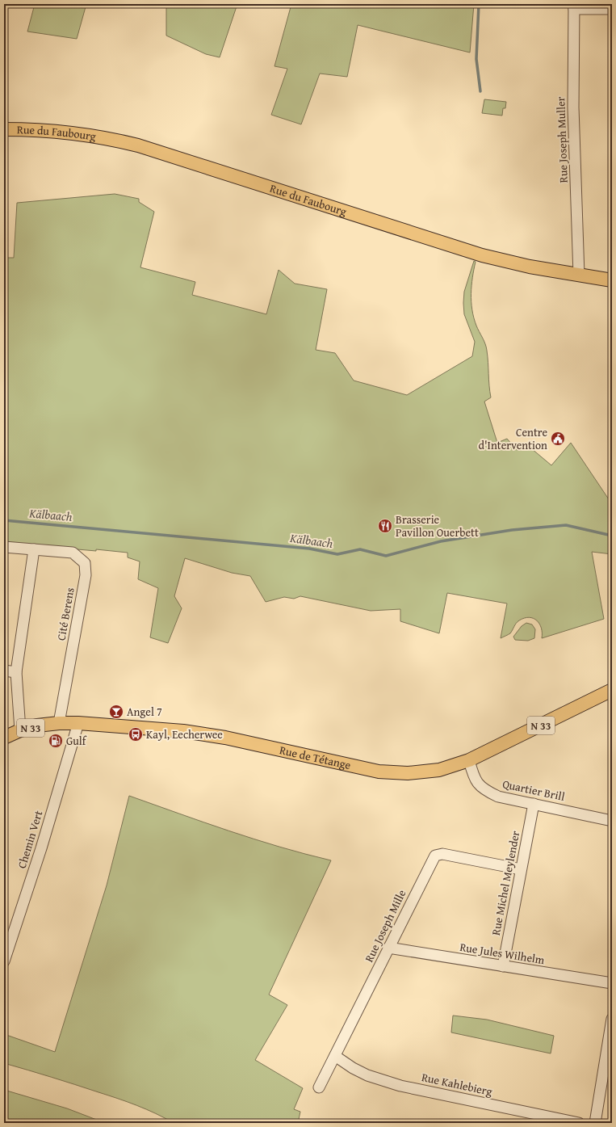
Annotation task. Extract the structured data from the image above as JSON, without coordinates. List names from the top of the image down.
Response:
{
  "streets": {
    "main road": ["Rue du Faubourg", "N 33", "Rue de Tétange"],
    "street": [
      "Rue Joseph Muller",
      "Cité Berens",
      "Quartier Brill",
      "Chemin Vert",
      "Rue Michel Meylender",
      "Rue Joseph Mille",
      "Rue Jules Wilhelm",
      "Rue Kahlebierg"
    ]
  },
  "crossings": [
    ["Rue du Faubourg", "Rue Joseph Muller"],
    ["Cité Berens", "Rue de Tétange"],
    ["Rue de Tétange", "Quartier Brill"],
    ["Rue de Tétange", "Chemin Vert"],
    ["Quartier Brill", "Rue Michel Meylender"],
    ["Rue Michel Meylender", "Rue Joseph Mille"],
    ["Rue Michel Meylender", "Rue Jules Wilhelm"],
    ["Rue Joseph Mille", "Rue Jules Wilhelm"],
    ["Rue Joseph Mille", "Rue Kahlebierg"]
  ],
  "water": ["Kälbaach"],
  "places": {
    "public building": ["Centre d'Intervention"],
    "restaurant": ["Brasserie Pavillon Ouerbett"],
    "bar": ["Angel 7"],
    "bus stop": ["Kayl, Eecherwee"],
    "fuel station": ["Gulf"]
  }
}
